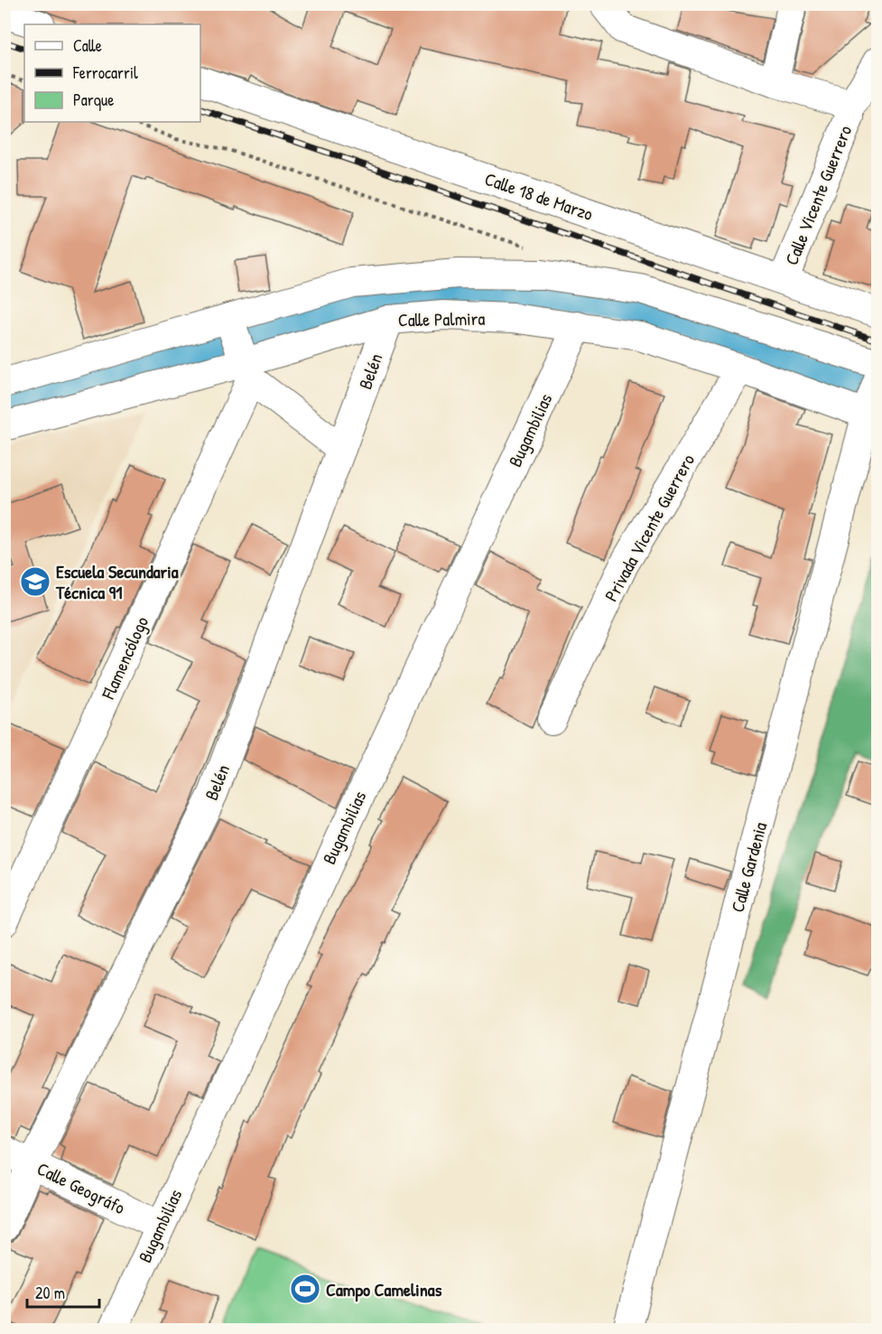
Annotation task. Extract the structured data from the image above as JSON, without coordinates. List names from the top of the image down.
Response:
{
  "streets": {
    "street": [
      "Calle Vicente Guerrero",
      "Calle 18 de Marzo",
      "Calle Palmira",
      "Belén",
      "Bugambilias",
      "Privada Vicente Guerrero",
      "Flamencólogo",
      "Calle Gardenia",
      "Calle Geográfo"
    ]
  },
  "crossings": [
    ["Calle Vicente Guerrero", "Calle 18 de Marzo"],
    ["Calle Palmira", "Belén"],
    ["Calle Palmira", "Bugambilias"],
    ["Calle Palmira", "Privada Vicente Guerrero"],
    ["Calle Palmira", "Flamencólogo"],
    ["Calle Palmira", "Calle Gardenia"],
    ["Belén", "Calle Geográfo"],
    ["Bugambilias", "Calle Geográfo"]
  ],
  "places": {
    "school or university": ["Escuela Secundaria Técnica 91"],
    "sports": ["Campo Camelinas"]
  },
  "legend": ["Calle", "Ferrocarril", "Parque"],
  "scale_bar": "20 m"
}
